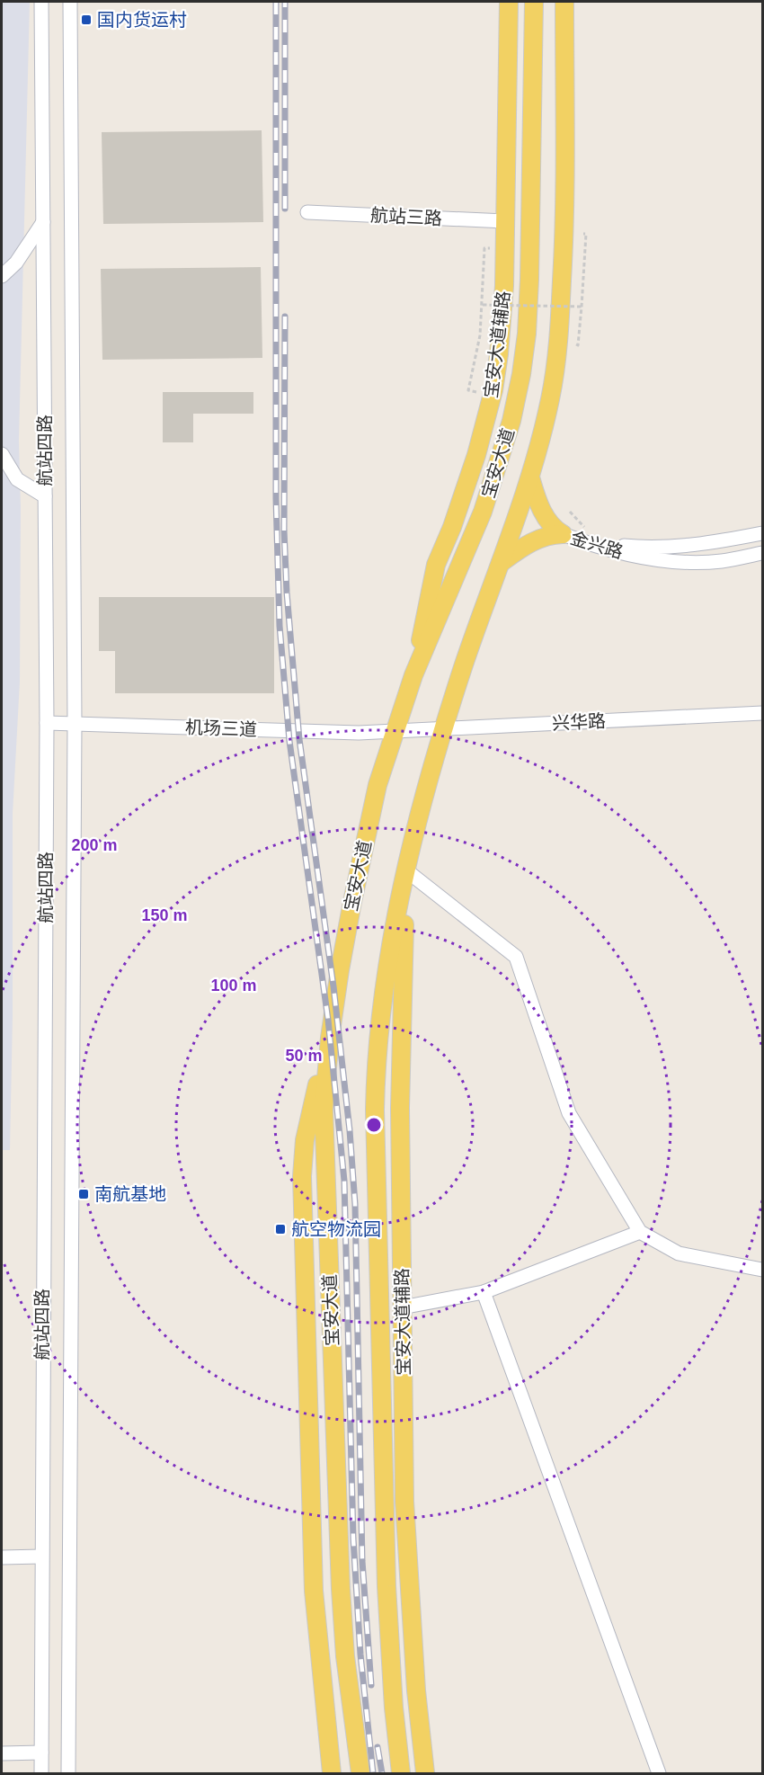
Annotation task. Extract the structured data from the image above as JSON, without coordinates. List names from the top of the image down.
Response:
{
  "streets": {
    "main road": ["宝安大道辅路", "宝安大道"],
    "street": [
      "航站三路",
      "航站四路",
      "金兴路",
      "兴华路",
      "机场三道"
    ]
  },
  "crossings": [
    ["航站三路", "宝安大道辅路"],
    ["宝安大道辅路", "宝安大道"],
    ["航站四路", "机场三道"],
    ["宝安大道", "兴华路"],
    ["宝安大道", "机场三道"],
    ["兴华路", "机场三道"]
  ],
  "places": {
    "transit": ["国内货运村", "南航基地", "航空物流园"]
  },
  "rings": [
    "200 m",
    "150 m",
    "100 m",
    "50 m"
  ]
}
